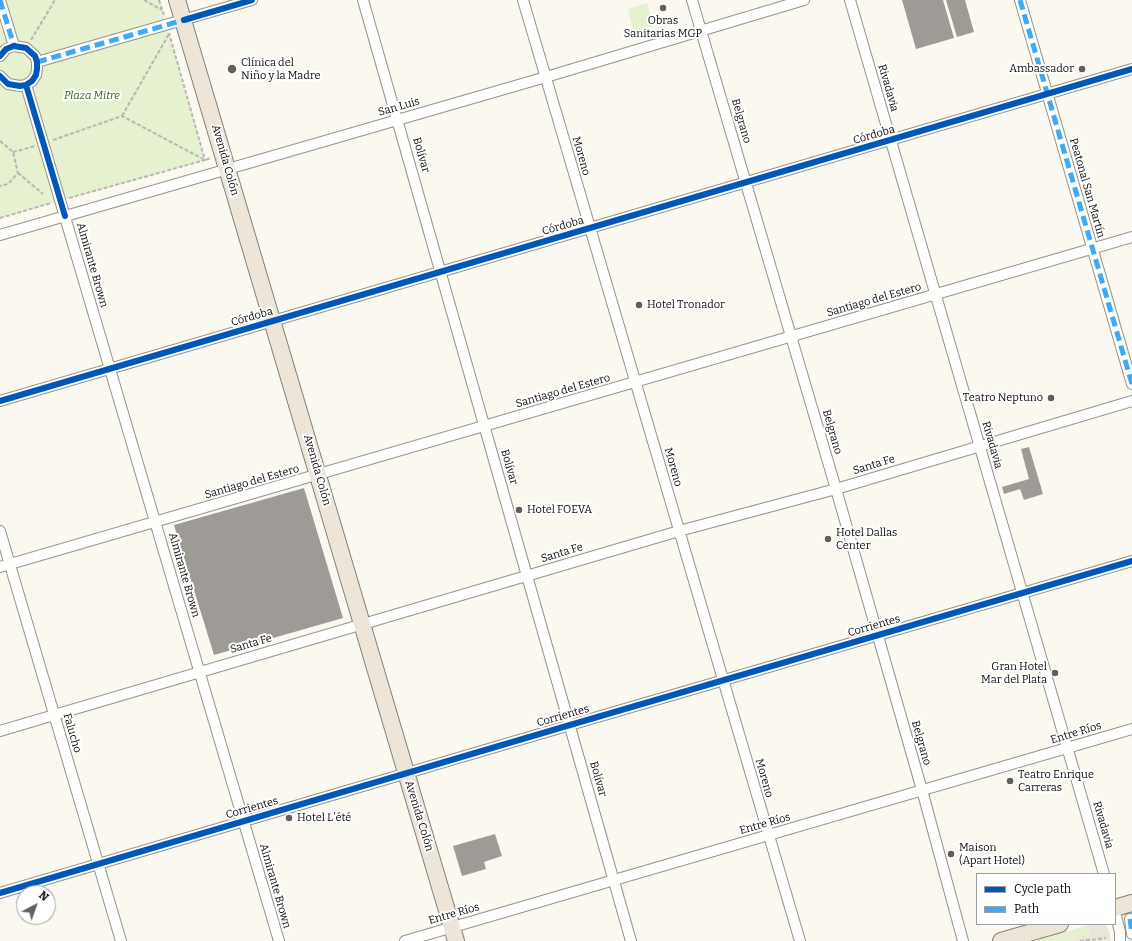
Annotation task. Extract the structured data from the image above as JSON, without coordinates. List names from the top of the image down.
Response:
{
  "streets": {
    "main road": ["Avenida Colón"],
    "street": [
      "Rivadavia",
      "San Luis",
      "Belgrano",
      "Córdoba",
      "Bolívar",
      "Moreno",
      "Peatonal San Martín",
      "Almirante Brown",
      "Santiago del Estero",
      "Santa Fe",
      "Corrientes",
      "Falucho",
      "Entre Ríos"
    ]
  },
  "crossings": [
    ["Rivadavia", "Córdoba"],
    ["Rivadavia", "Santiago del Estero"],
    ["Rivadavia", "Santa Fe"],
    ["Rivadavia", "Corrientes"],
    ["Rivadavia", "Entre Ríos"],
    ["San Luis", "Belgrano"],
    ["San Luis", "Bolívar"],
    ["San Luis", "Moreno"],
    ["San Luis", "Avenida Colón"],
    ["San Luis", "Almirante Brown"],
    ["Belgrano", "Córdoba"],
    ["Belgrano", "Santiago del Estero"],
    ["Belgrano", "Santa Fe"],
    ["Belgrano", "Corrientes"],
    ["Belgrano", "Entre Ríos"],
    ["Córdoba", "Bolívar"],
    ["Córdoba", "Moreno"],
    ["Córdoba", "Avenida Colón"],
    ["Córdoba", "Peatonal San Martín"],
    ["Córdoba", "Almirante Brown"],
    ["Bolívar", "Santiago del Estero"],
    ["Bolívar", "Santa Fe"],
    ["Bolívar", "Corrientes"],
    ["Bolívar", "Entre Ríos"],
    ["Moreno", "Santiago del Estero"],
    ["Moreno", "Santa Fe"],
    ["Moreno", "Corrientes"],
    ["Moreno", "Entre Ríos"],
    ["Avenida Colón", "Santiago del Estero"],
    ["Avenida Colón", "Santa Fe"],
    ["Avenida Colón", "Corrientes"],
    ["Avenida Colón", "Entre Ríos"],
    ["Peatonal San Martín", "Santiago del Estero"],
    ["Almirante Brown", "Santiago del Estero"],
    ["Almirante Brown", "Santa Fe"],
    ["Almirante Brown", "Corrientes"],
    ["Santiago del Estero", "Falucho"],
    ["Santa Fe", "Falucho"],
    ["Corrientes", "Falucho"]
  ],
  "parks": ["Plaza Mitre"],
  "places": [
    "Obras Sanitarias MGP",
    "Clínica del Niño y la Madre",
    "Ambassador",
    "Hotel Tronador",
    "Teatro Neptuno",
    "Hotel FOEVA",
    "Hotel Dallas Center",
    "Gran Hotel Mar del Plata",
    "Teatro Enrique Carreras",
    "Hotel L'été",
    "Maison (Apart Hotel)"
  ],
  "legend": ["Cycle path", "Path"],
  "north": "top right"
}
